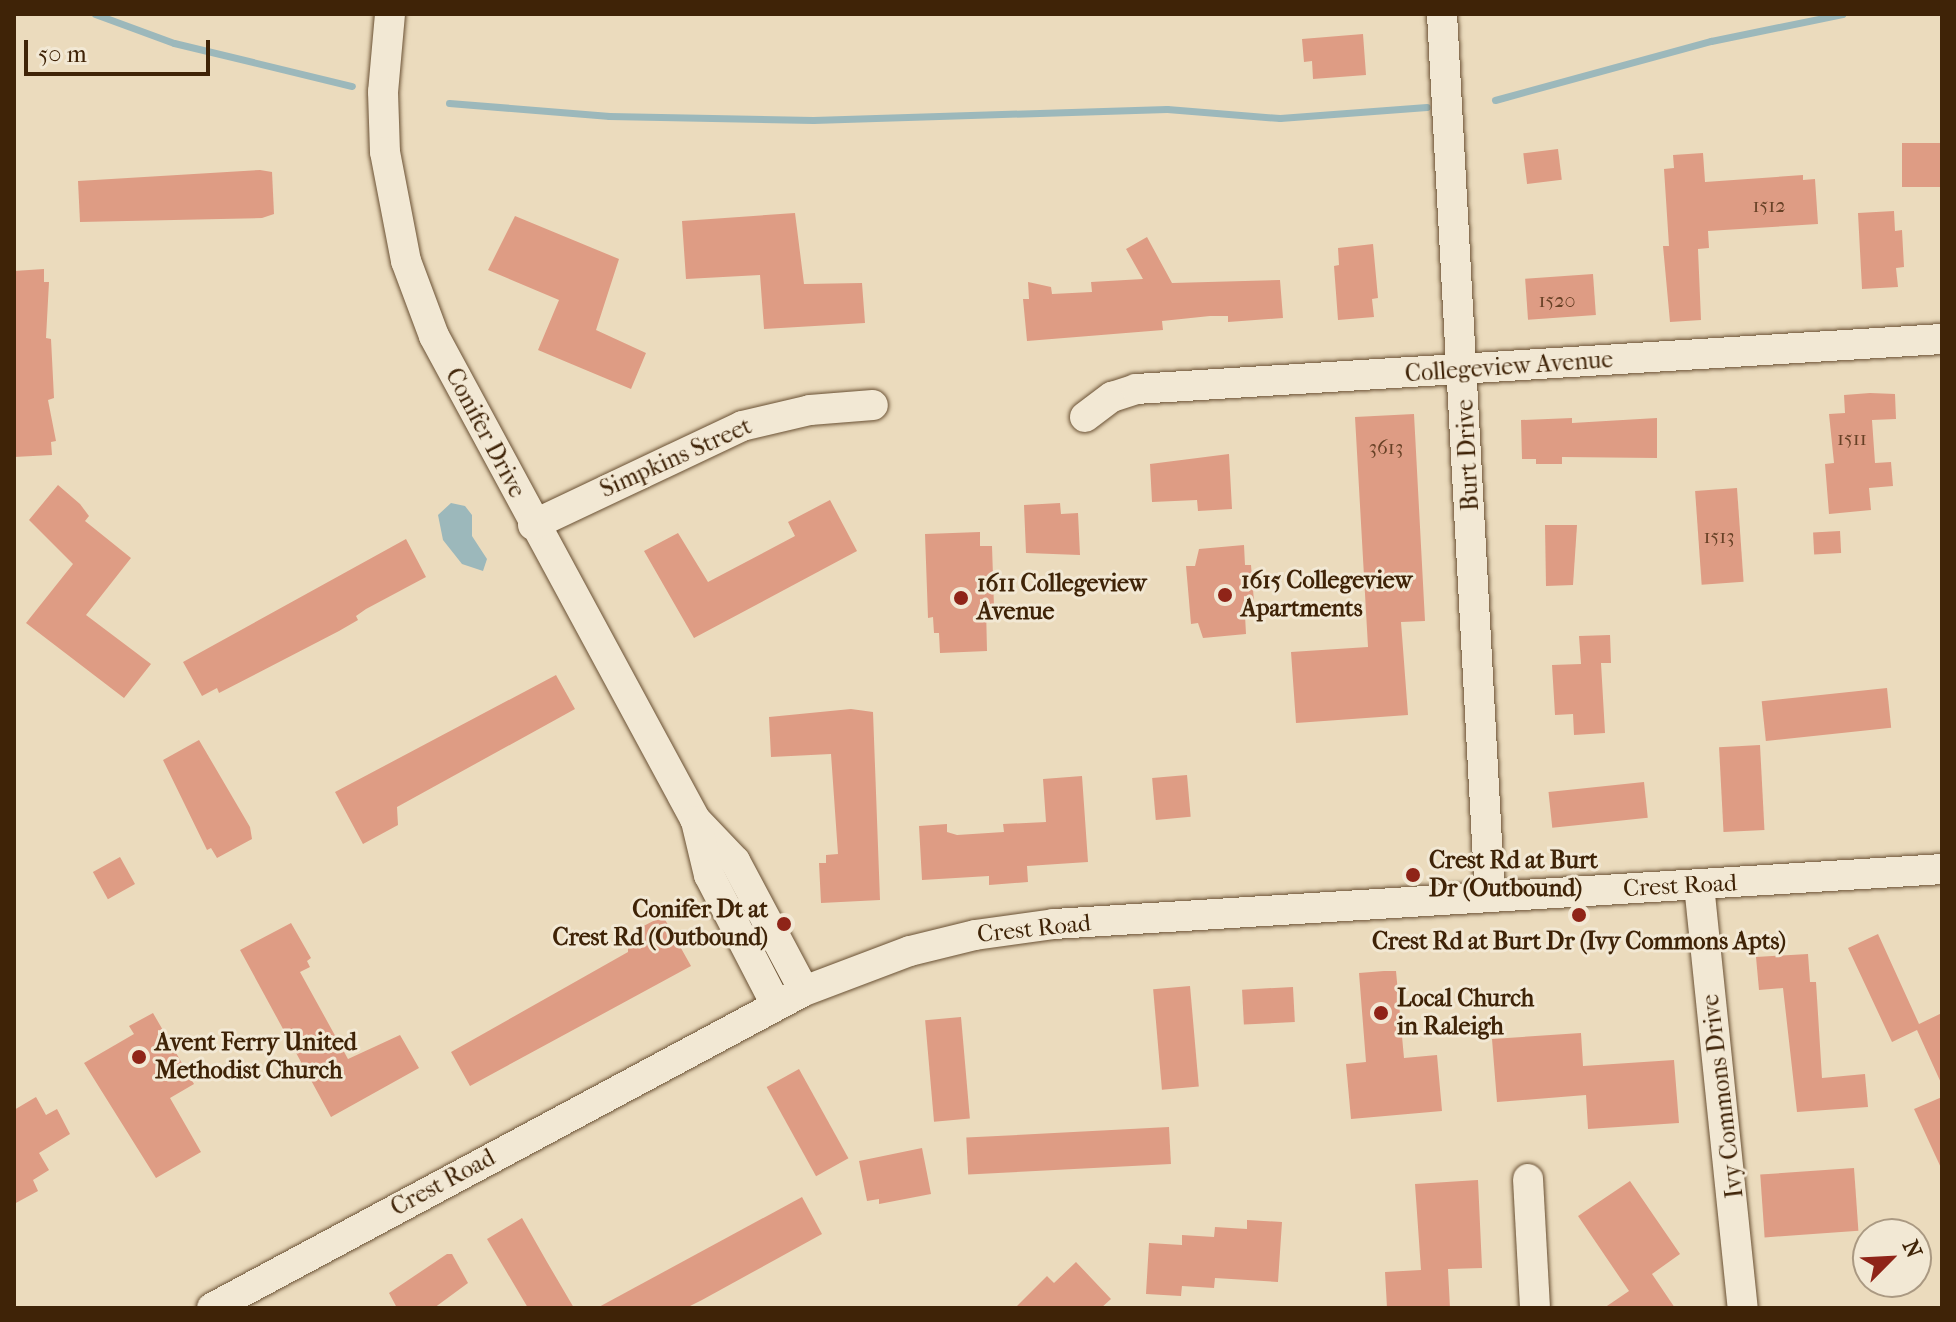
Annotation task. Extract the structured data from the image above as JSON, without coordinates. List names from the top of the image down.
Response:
{
  "streets": {
    "street": [
      "Collegeview Avenue",
      "Conifer Drive",
      "Burt Drive",
      "Simpkins Street",
      "Crest Road",
      "Ivy Commons Drive"
    ]
  },
  "crossings": [
    ["Collegeview Avenue", "Burt Drive"],
    ["Conifer Drive", "Simpkins Street"],
    ["Conifer Drive", "Crest Road"],
    ["Burt Drive", "Crest Road"],
    ["Crest Road", "Ivy Commons Drive"]
  ],
  "places": [
    "1615 Collegeview Apartments",
    "1611 Collegeview Avenue",
    "Crest Rd at Burt Dr (Outbound)",
    "Crest Rd at Burt Dr (Ivy Commons Apts)",
    "Conifer Dt at Crest Rd (Outbound)",
    "Local Church in Raleigh",
    "Avent Ferry United Methodist Church"
  ],
  "house_numbers": [
    "1512",
    "1520",
    "1511",
    "3613",
    "1513"
  ],
  "scale_bar": "50 m",
  "north": "top right"
}
